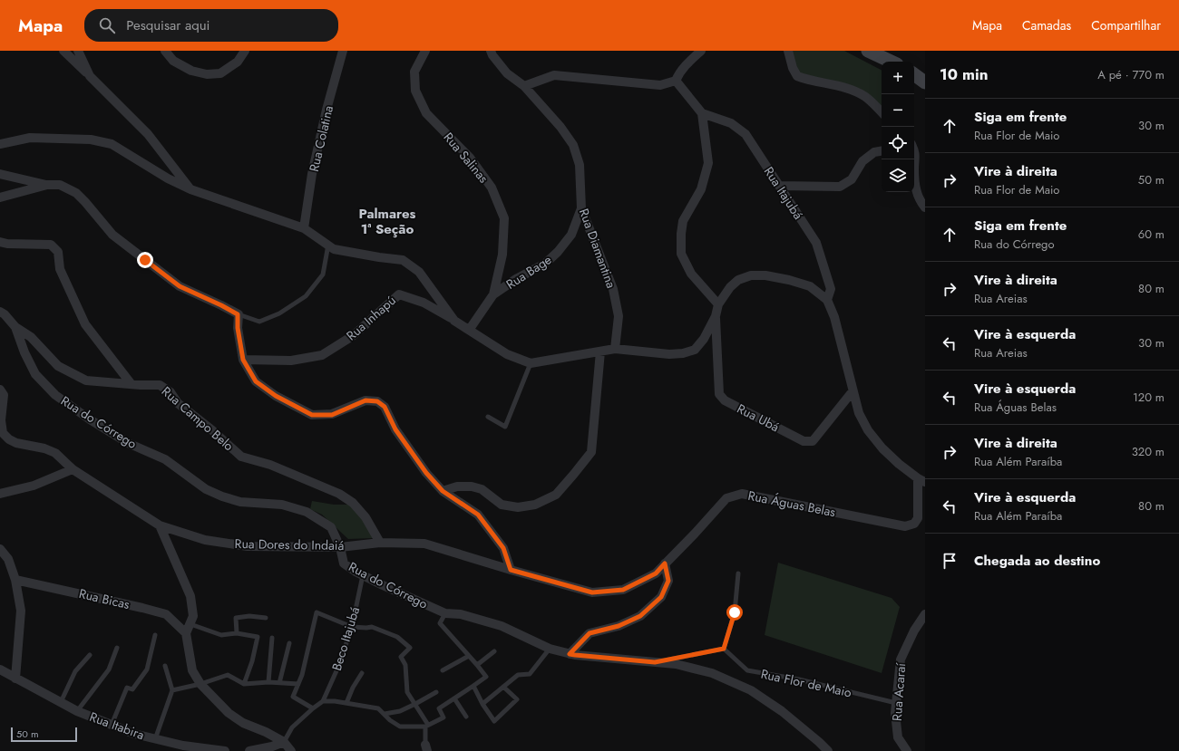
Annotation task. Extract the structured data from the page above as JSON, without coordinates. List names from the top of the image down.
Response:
{
  "streets": {
    "street": [
      "Rua Colatina",
      "Rua Salinas",
      "Rua Itajubá",
      "Rua Diamantina",
      "Rua Bage",
      "Rua Inhapú",
      "Rua Ubá",
      "Rua Campo Belo",
      "Rua do Córrego",
      "Rua Águas Belas",
      "Rua Dores do Indaiá",
      "Rua Bicas",
      "Rua Acaraí",
      "Rua Itabira"
    ],
    "lane": ["Beco Itajubá", "Rua Flor de Maio"]
  },
  "crossings": [
    ["Rua Salinas", "Rua Bage"],
    ["Rua Diamantina", "Rua Bage"],
    ["Rua Campo Belo", "Rua Dores do Indaiá"],
    ["Rua do Córrego", "Rua Dores do Indaiá"],
    ["Rua do Córrego", "Beco Itajubá"],
    ["Rua Águas Belas", "Rua Dores do Indaiá"],
    ["Rua Flor de Maio", "Rua Acaraí"]
  ],
  "districts": ["Palmares 1ª Seção"],
  "scale_bar": "50 m",
  "page": {
    "header": "Mapa",
    "search": "Pesquisar aqui",
    "nav": ["Mapa", "Camadas", "Compartilhar"],
    "heading": ["10 min", "A pé · 770 m"],
    "map_buttons": ["+", "−"],
    "list": [
      ["Siga em frente", "Rua Flor de Maio", "30 m"],
      ["Vire à direita", "Rua Flor de Maio", "50 m"],
      ["Siga em frente", "Rua do Córrego", "60 m"],
      ["Vire à direita", "Rua Areias", "80 m"],
      ["Vire à esquerda", "Rua Areias", "30 m"],
      ["Vire à esquerda", "Rua Águas Belas", "120 m"],
      ["Vire à direita", "Rua Além Paraíba", "320 m"],
      ["Vire à esquerda", "Rua Além Paraíba", "80 m"],
      "Chegada ao destino"
    ],
    "scale": "50 m"
  }
}
